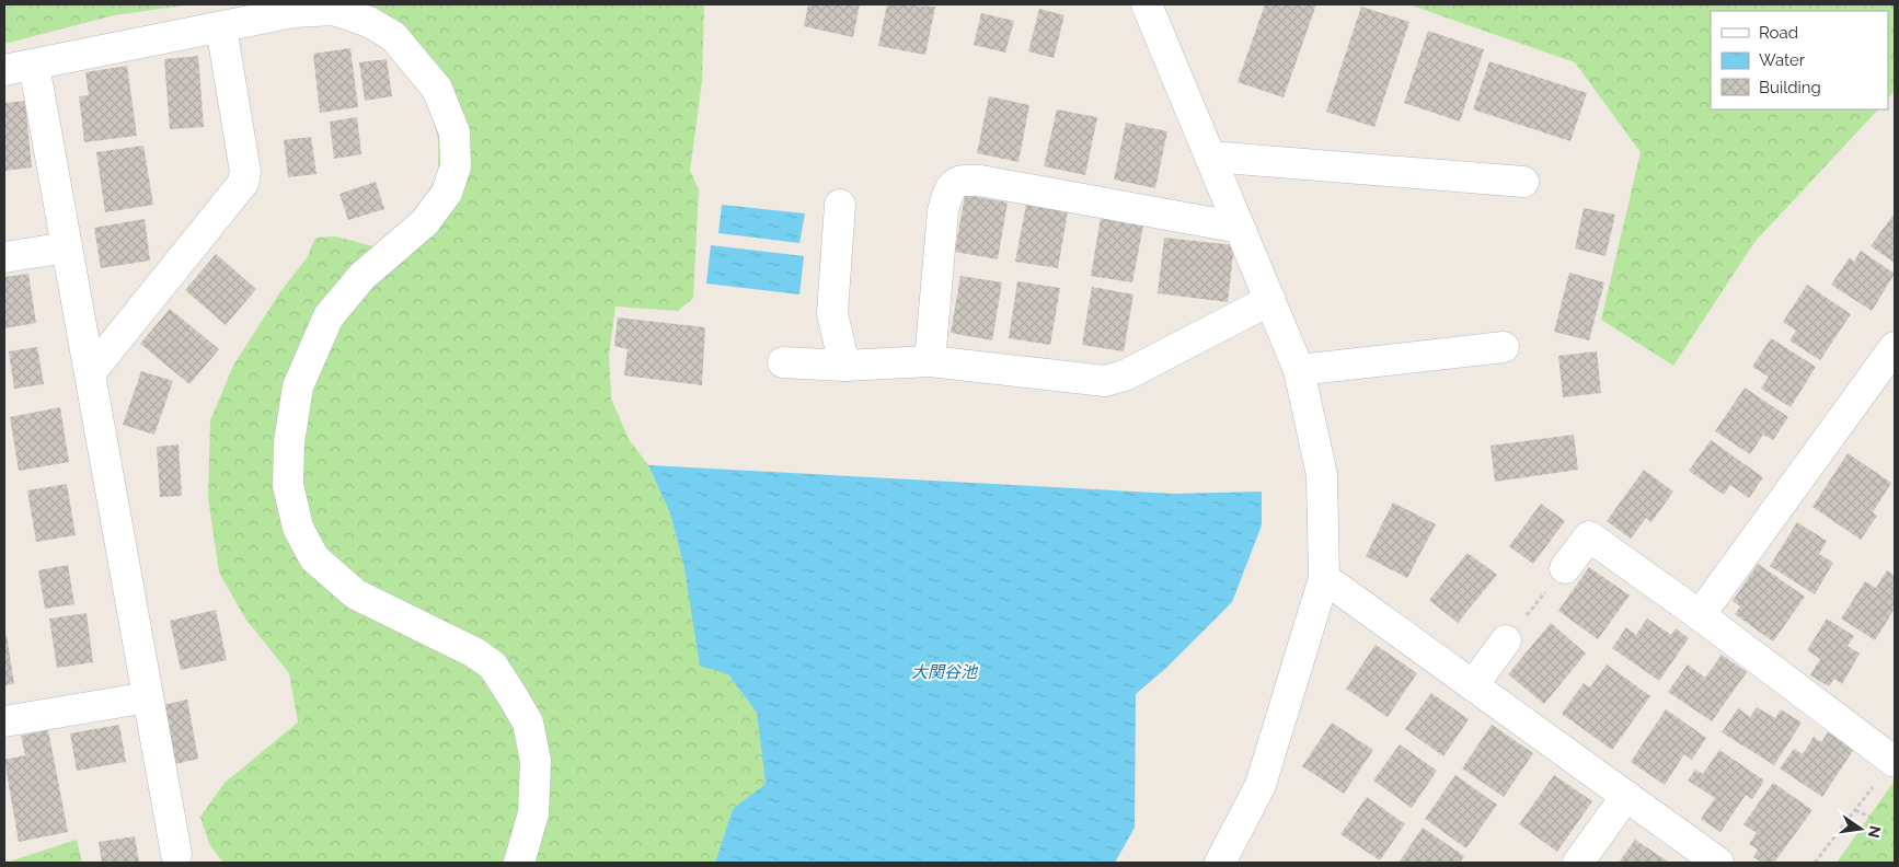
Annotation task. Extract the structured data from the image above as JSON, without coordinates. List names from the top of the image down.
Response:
{
  "water": ["大関谷池"],
  "legend": ["Road", "Water", "Building"],
  "north": "right"
}
